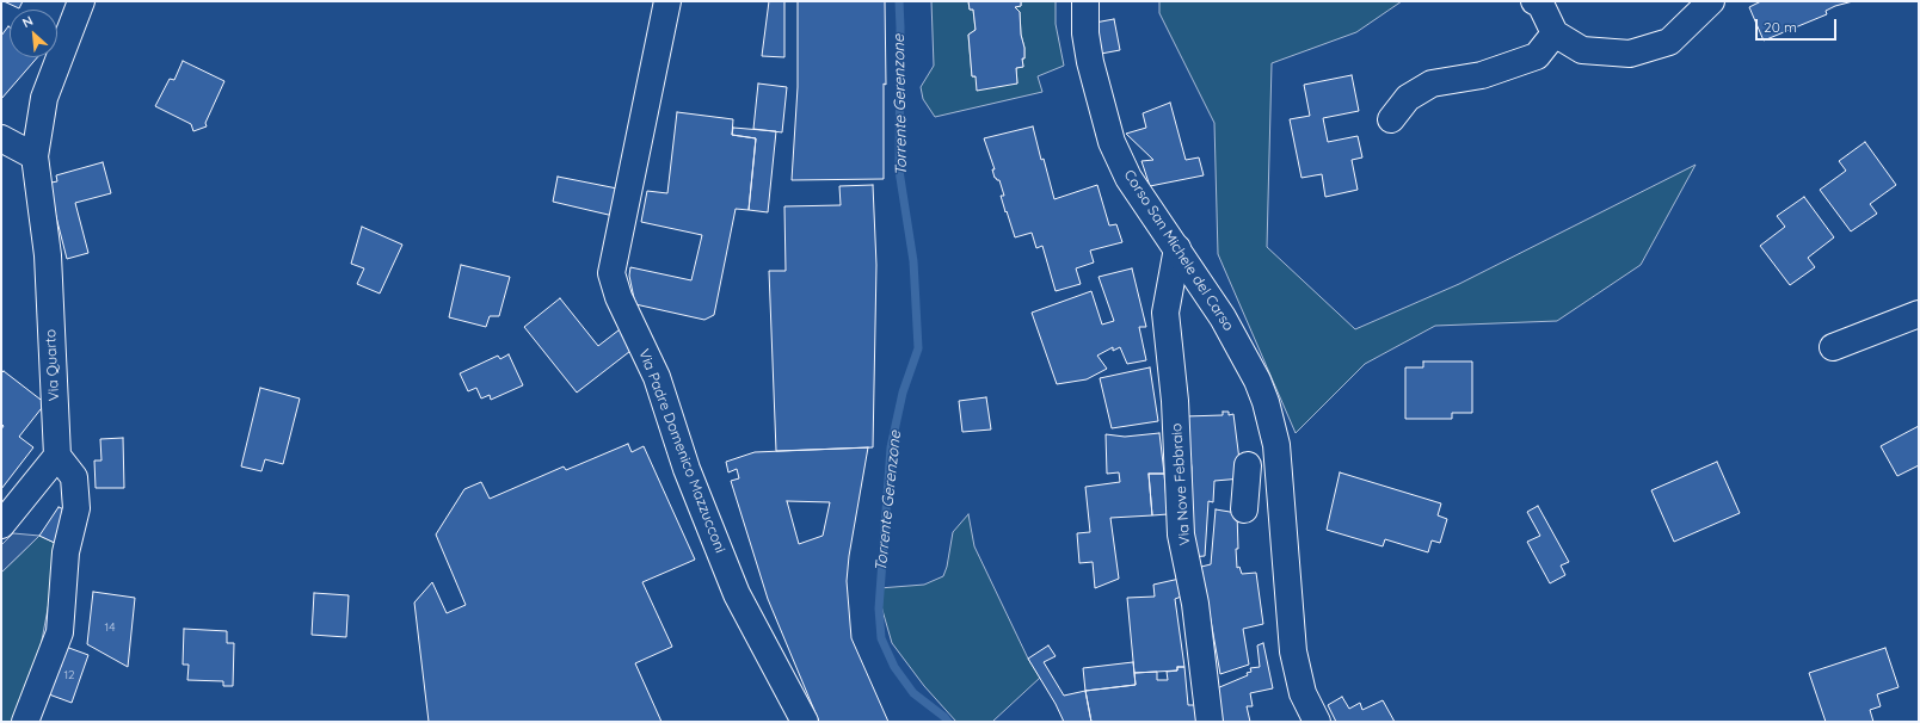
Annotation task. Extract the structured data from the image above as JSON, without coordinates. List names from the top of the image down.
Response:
{
  "streets": {
    "street": [
      "Corso San Michele del Carso",
      "Via Quarto",
      "Via Padre Domenico Mazzucconi",
      "Via Nove Febbraio"
    ]
  },
  "crossings": [
    ["Corso San Michele del Carso", "Via Nove Febbraio"]
  ],
  "water": ["Torrente Gerenzone"],
  "house_numbers": ["14", "12"],
  "scale_bar": "20 m",
  "north": "top left"
}
